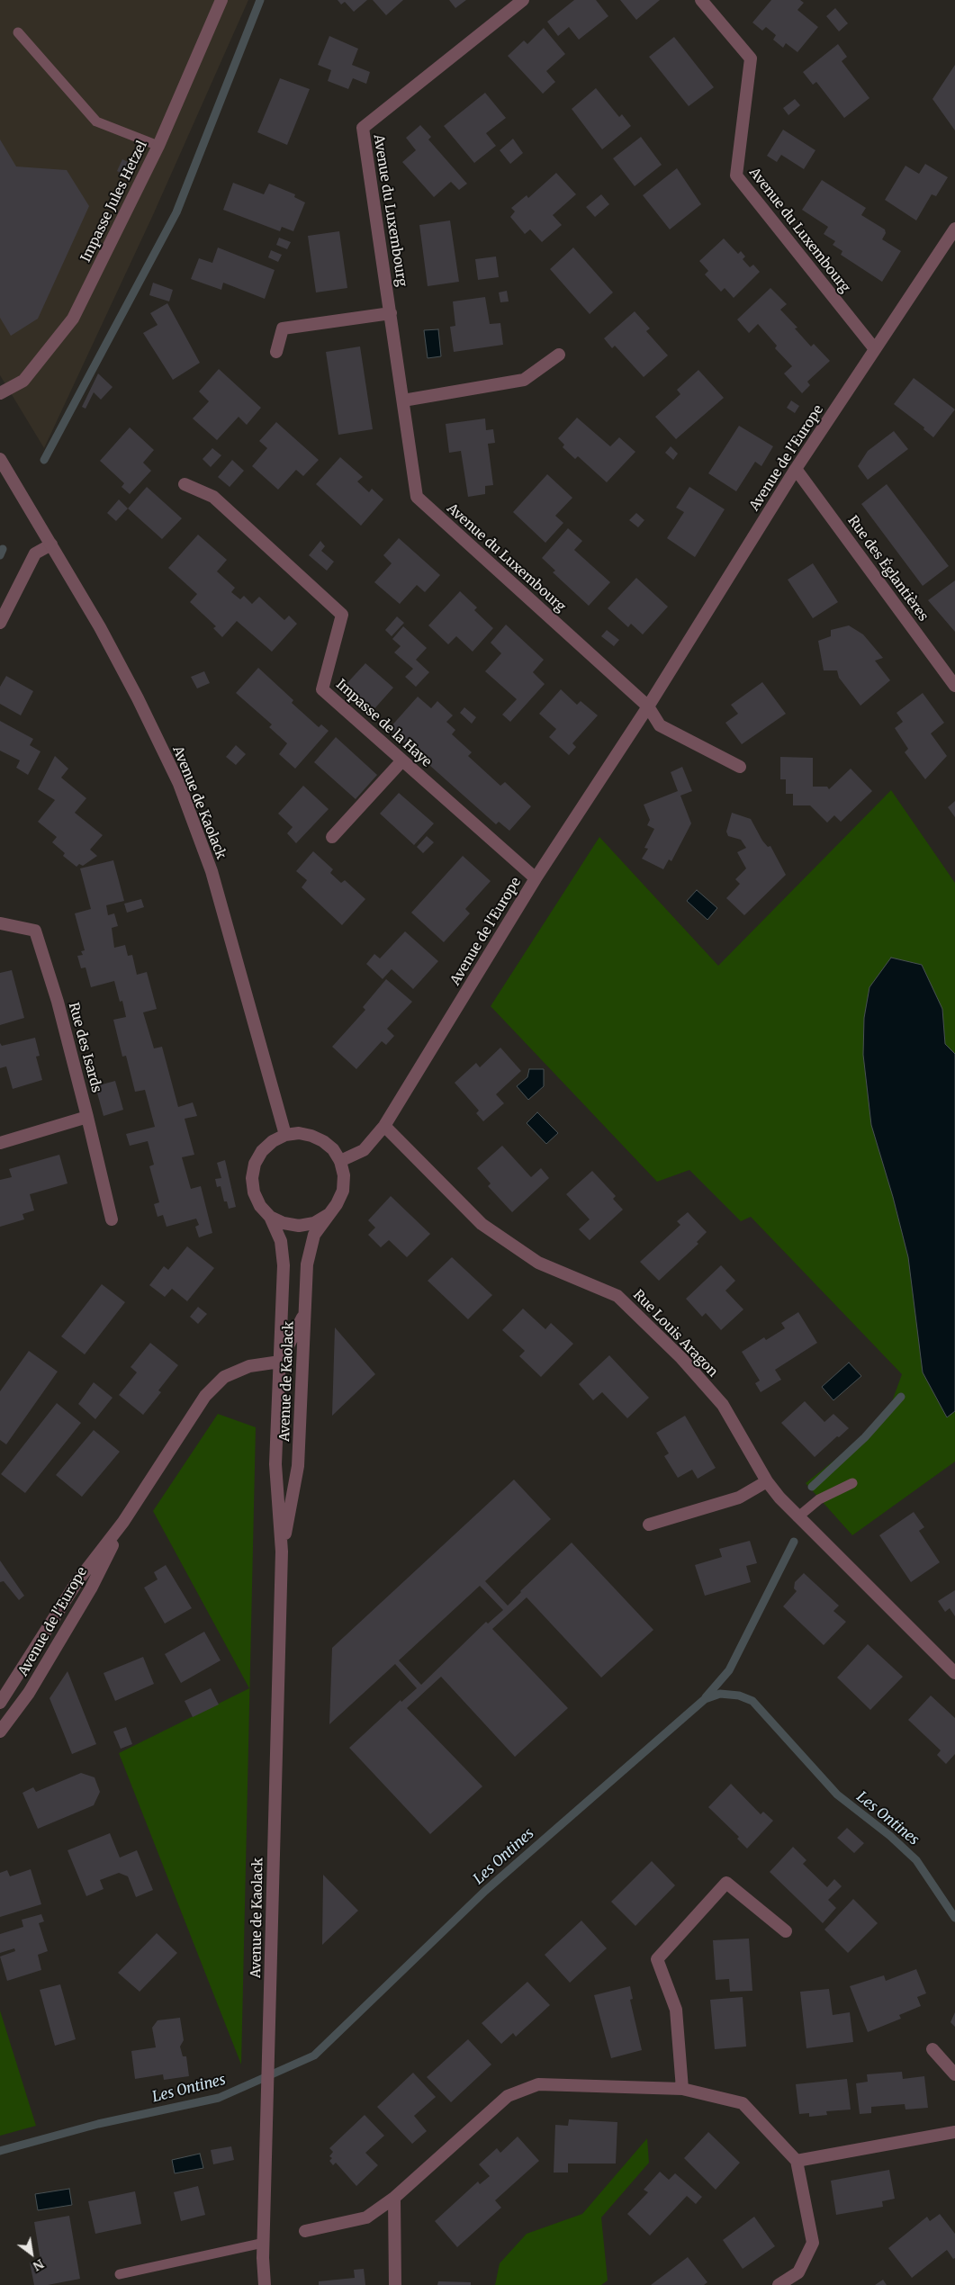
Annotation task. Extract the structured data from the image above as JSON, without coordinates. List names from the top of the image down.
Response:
{
  "streets": {
    "street": [
      "Impasse Jules Hetzel",
      "Avenue du Luxembourg",
      "Avenue de l'Europe",
      "Rue des Églantières",
      "Impasse de la Haye",
      "Avenue de Kaolack",
      "Rue des Isards",
      "Rue Louis Aragon"
    ]
  },
  "crossings": [
    ["Avenue du Luxembourg", "Avenue de l'Europe"],
    ["Avenue de l'Europe", "Rue des Églantières"],
    ["Avenue de l'Europe", "Impasse de la Haye"],
    ["Avenue de l'Europe", "Avenue de Kaolack"],
    ["Avenue de l'Europe", "Rue Louis Aragon"]
  ],
  "water": ["Les Ontines"],
  "north": "bottom right"
}
